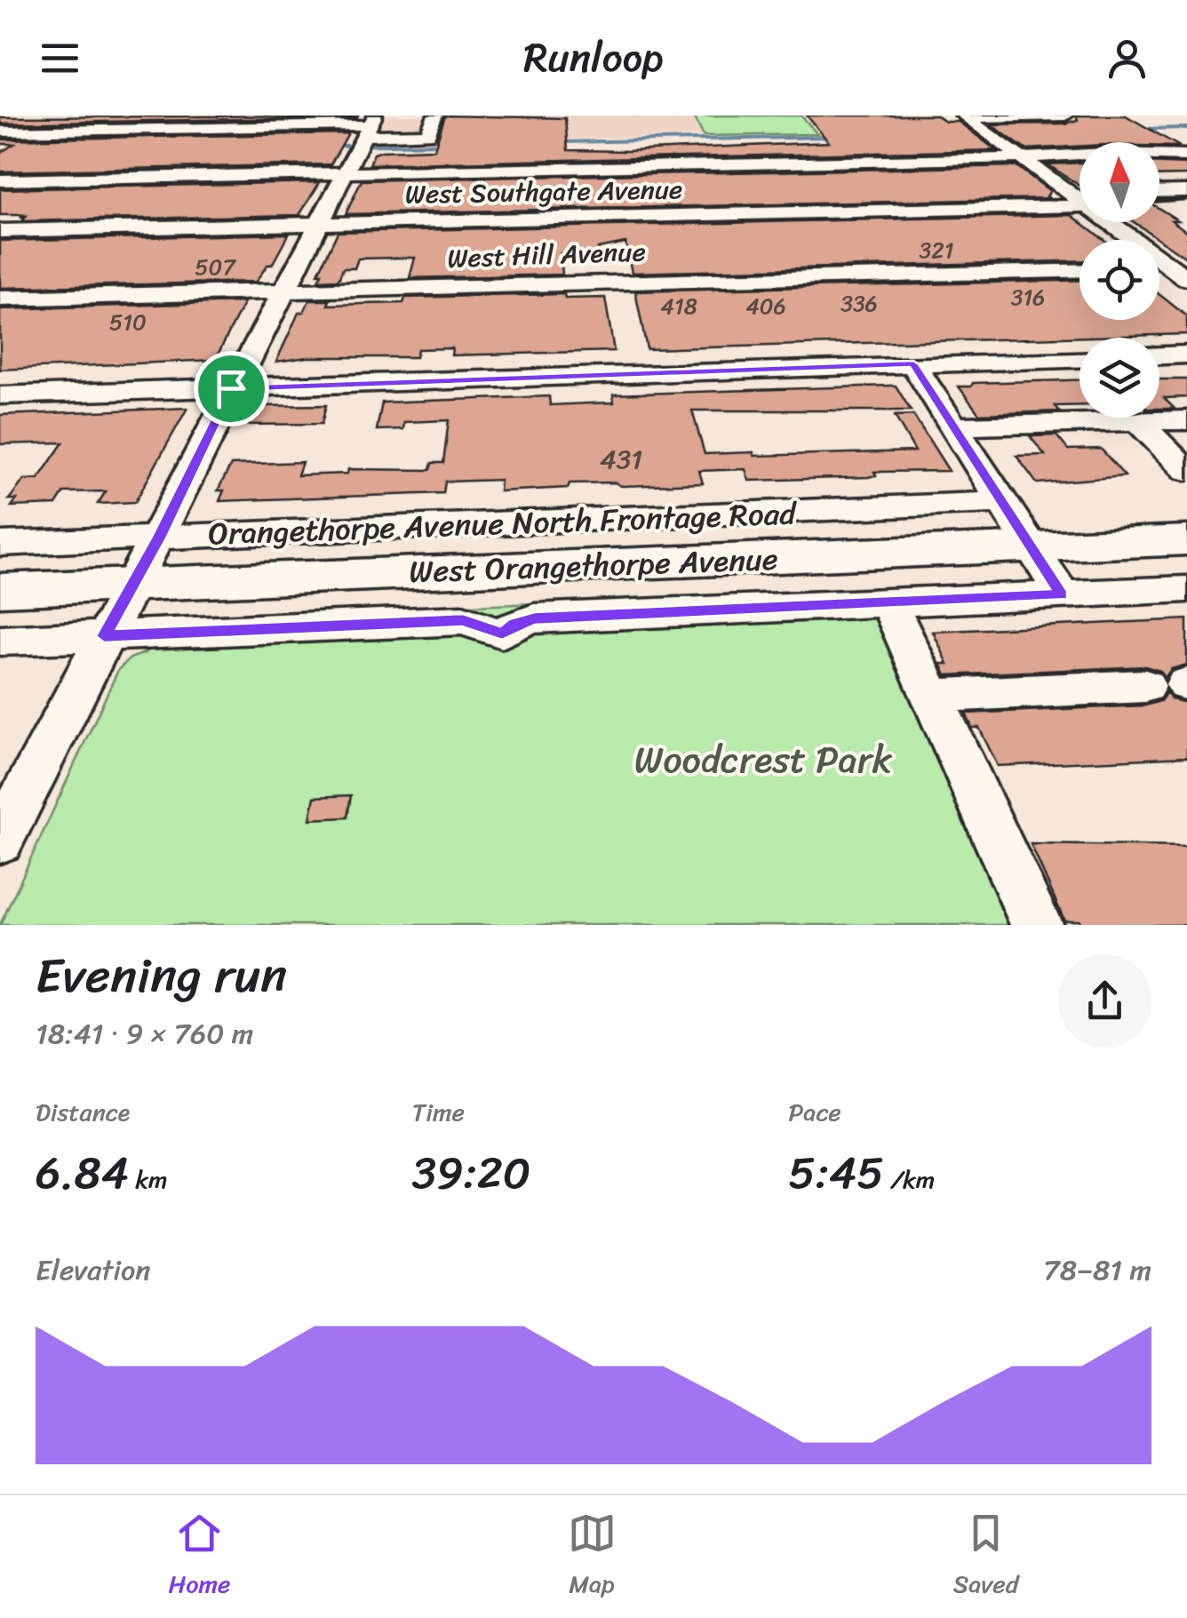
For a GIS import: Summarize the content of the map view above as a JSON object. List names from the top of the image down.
{
  "streets": {
    "main road": ["West Orangethorpe Avenue"],
    "street": ["West Southgate Avenue", "West Hill Avenue", "Orangethorpe Avenue North Frontage Road"]
  },
  "parks": ["Woodcrest Park"],
  "house_numbers": [
    "321",
    "507",
    "316",
    "336",
    "418",
    "406",
    "510",
    "431"
  ],
  "north": "top",
  "page": {
    "header": "Runloop",
    "heading": ["Evening run", "18:41 · 9 × 760 m"],
    "stats": [
      ["Distance", "6.84 km"],
      ["Time", "39:20"],
      ["Pace", "5:45 /km"]
    ],
    "chart": ["Elevation", "78–81 m"],
    "tabs": ["Home", "Map", "Saved"]
  }
}
